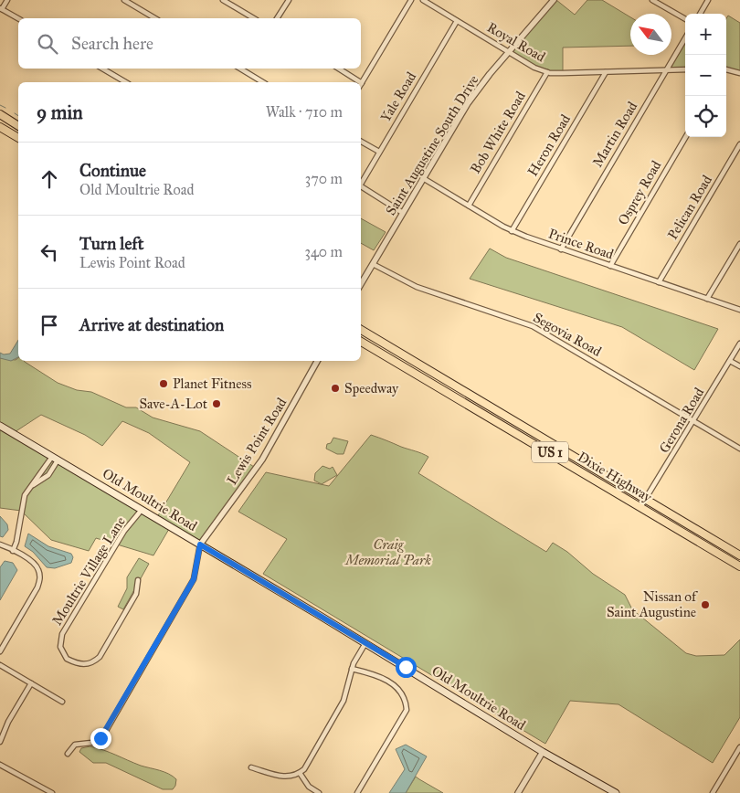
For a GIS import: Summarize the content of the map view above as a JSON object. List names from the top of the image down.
{
  "streets": {
    "main road": ["US 1", "Dixie Highway", "Old Moultrie Road"],
    "street": [
      "Royal Road",
      "Yale Road",
      "Bob White Road",
      "Martin Road",
      "Saint Augustine South Drive",
      "Heron Road",
      "Osprey Road",
      "Pelican Road",
      "Prince Road",
      "Segovia Road",
      "Gerona Road",
      "Lewis Point Road",
      "Moultrie Village Lane"
    ]
  },
  "crossings": [
    ["Royal Road", "Yale Road"],
    ["Royal Road", "Bob White Road"],
    ["Royal Road", "Martin Road"],
    ["Royal Road", "Saint Augustine South Drive"],
    ["Royal Road", "Heron Road"],
    ["Bob White Road", "Prince Road"],
    ["Martin Road", "Prince Road"],
    ["Saint Augustine South Drive", "Prince Road"],
    ["Saint Augustine South Drive", "Segovia Road"],
    ["Heron Road", "Prince Road"],
    ["Osprey Road", "Prince Road"],
    ["Pelican Road", "Prince Road"],
    ["Segovia Road", "Gerona Road"],
    ["Gerona Road", "US 1"],
    ["Gerona Road", "Dixie Highway"],
    ["Lewis Point Road", "Old Moultrie Road"],
    ["Old Moultrie Road", "Moultrie Village Lane"]
  ],
  "parks": ["Craig Memorial Park"],
  "places": [
    "Planet Fitness",
    "Speedway",
    "Save-A-Lot",
    "Nissan of Saint Augustine"
  ],
  "north": "top left",
  "page": {
    "map_buttons": ["+", "−"],
    "search": "Search here",
    "heading": ["9 min", "Walk · 710 m"],
    "list": [
      ["Continue", "Old Moultrie Road", "370 m"],
      ["Turn left", "Lewis Point Road", "340 m"],
      "Arrive at destination"
    ]
  }
}
